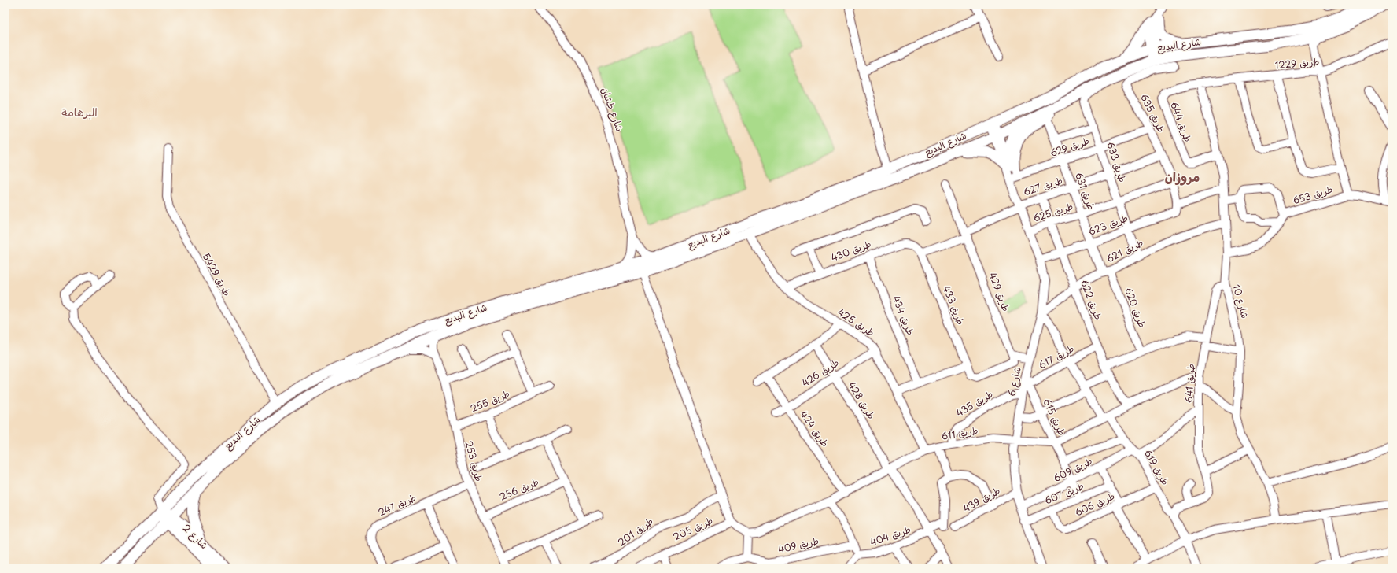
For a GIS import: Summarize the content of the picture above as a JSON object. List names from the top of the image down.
{
  "streets": {
    "main road": ["شارع البديع", "شارع 2"],
    "street": [
      "طريق 1229",
      "شارع طشان",
      "طريق 635",
      "طريق 644",
      "طريق 629",
      "طريق 633",
      "طريق 627",
      "طريق 631",
      "طريق 653",
      "طريق 625",
      "طريق 623",
      "طريق 430",
      "طريق 621",
      "طريق 5429",
      "طريق 429",
      "طريق 622",
      "شارع 10",
      "طريق 433",
      "طريق 620",
      "طريق 434",
      "طريق 425",
      "طريق 617",
      "طريق 426",
      "شارع 6",
      "طريق 641",
      "طريق 428",
      "طريق 255",
      "طريق 435",
      "طريق 615",
      "طريق 424",
      "طريق 611",
      "طريق 253",
      "طريق 619",
      "طريق 609",
      "طريق 256",
      "طريق 607",
      "طريق 439",
      "طريق 606",
      "طريق 247",
      "طريق 205",
      "طريق 201",
      "طريق 404",
      "طريق 409"
    ]
  },
  "crossings": [
    ["شارع البديع", "طريق 633"],
    ["شارع البديع", "طريق 5429"],
    ["شارع البديع", "طريق 425"],
    ["شارع البديع", "شارع 6"],
    ["شارع البديع", "طريق 253"],
    ["شارع البديع", "شارع 2"],
    ["طريق 1229", "طريق 644"],
    ["طريق 1229", "شارع 10"],
    ["طريق 635", "طريق 629"],
    ["طريق 635", "طريق 627"],
    ["طريق 635", "طريق 625"],
    ["طريق 635", "طريق 623"],
    ["طريق 644", "شارع 10"],
    ["طريق 629", "طريق 633"],
    ["طريق 629", "طريق 631"],
    ["طريق 629", "شارع 6"],
    ["طريق 633", "طريق 627"],
    ["طريق 633", "طريق 625"],
    ["طريق 633", "طريق 623"],
    ["طريق 633", "طريق 621"],
    ["طريق 627", "طريق 631"],
    ["طريق 627", "طريق 429"],
    ["طريق 627", "طريق 622"],
    ["طريق 627", "شارع 6"],
    ["طريق 631", "طريق 625"],
    ["طريق 631", "طريق 623"],
    ["طريق 631", "طريق 621"],
    ["طريق 631", "طريق 620"],
    ["طريق 653", "شارع 10"],
    ["طريق 625", "طريق 622"],
    ["طريق 625", "شارع 6"],
    ["طريق 623", "طريق 622"],
    ["طريق 623", "شارع 6"],
    ["طريق 430", "طريق 433"],
    ["طريق 430", "طريق 434"],
    ["طريق 430", "طريق 425"],
    ["طريق 621", "طريق 622"],
    ["طريق 621", "شارع 10"],
    ["طريق 621", "طريق 620"],
    ["طريق 621", "شارع 6"],
    ["طريق 621", "طريق 619"],
    ["طريق 429", "طريق 433"],
    ["طريق 622", "طريق 617"],
    ["طريق 622", "طريق 611"],
    ["شارع 10", "طريق 641"],
    ["طريق 425", "طريق 426"],
    ["طريق 425", "طريق 611"],
    ["طريق 617", "شارع 6"],
    ["طريق 617", "طريق 435"],
    ["طريق 617", "طريق 615"],
    ["طريق 617", "طريق 619"],
    ["طريق 426", "طريق 428"],
    ["طريق 426", "طريق 424"],
    ["شارع 6", "طريق 435"],
    ["شارع 6", "طريق 615"],
    ["شارع 6", "طريق 611"],
    ["شارع 6", "طريق 619"],
    ["شارع 6", "طريق 609"],
    ["شارع 6", "طريق 607"],
    ["شارع 6", "طريق 439"],
    ["طريق 641", "طريق 611"],
    ["طريق 641", "طريق 609"],
    ["طريق 428", "طريق 611"],
    ["طريق 428", "طريق 404"],
    ["طريق 255", "طريق 253"],
    ["طريق 435", "طريق 615"],
    ["طريق 435", "طريق 611"],
    ["طريق 615", "طريق 611"],
    ["طريق 615", "طريق 609"],
    ["طريق 615", "طريق 607"],
    ["طريق 424", "طريق 611"],
    ["طريق 611", "طريق 619"],
    ["طريق 253", "طريق 256"],
    ["طريق 253", "طريق 247"],
    ["طريق 619", "طريق 609"],
    ["طريق 619", "طريق 606"],
    ["طريق 607", "طريق 606"]
  ],
  "districts": ["البرهامة", "مروزان"]
}
